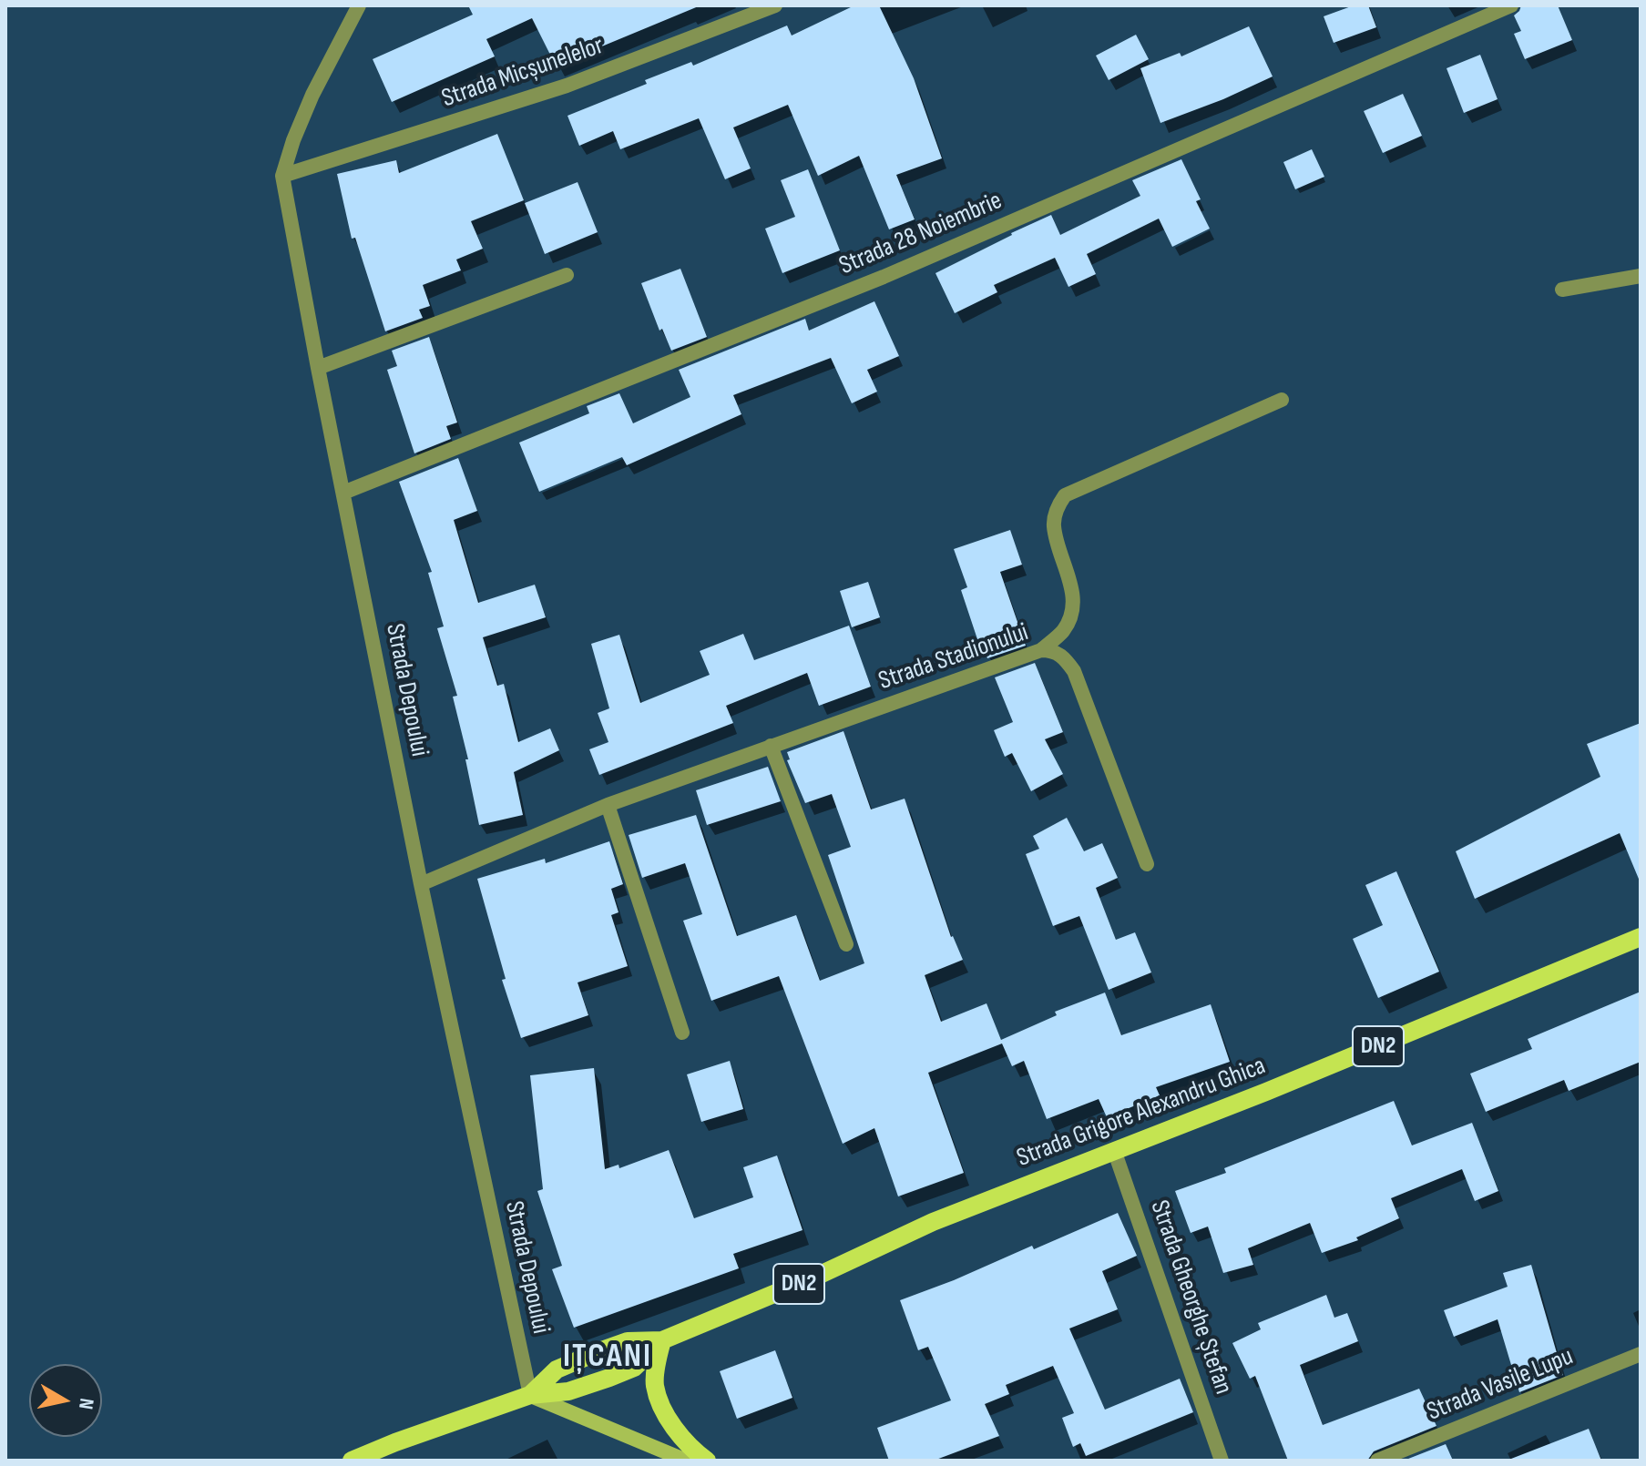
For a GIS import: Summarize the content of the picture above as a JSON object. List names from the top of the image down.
{
  "streets": {
    "main road": ["DN2", "Strada Grigore Alexandru Ghica"],
    "street": [
      "Strada Micșunelelor",
      "Strada 28 Noiembrie",
      "Strada Stadionului",
      "Strada Depoului",
      "Strada Gheorghe Ștefan",
      "Strada Vasile Lupu"
    ]
  },
  "crossings": [
    ["Strada Micșunelelor", "Strada Depoului"],
    ["Strada 28 Noiembrie", "Strada Depoului"],
    ["Strada Stadionului", "Strada Depoului"],
    ["Strada Depoului", "Strada Grigore Alexandru Ghica"],
    ["Strada Grigore Alexandru Ghica", "Strada Gheorghe Ștefan"]
  ],
  "districts": ["IȚCANI"],
  "north": "right"
}
